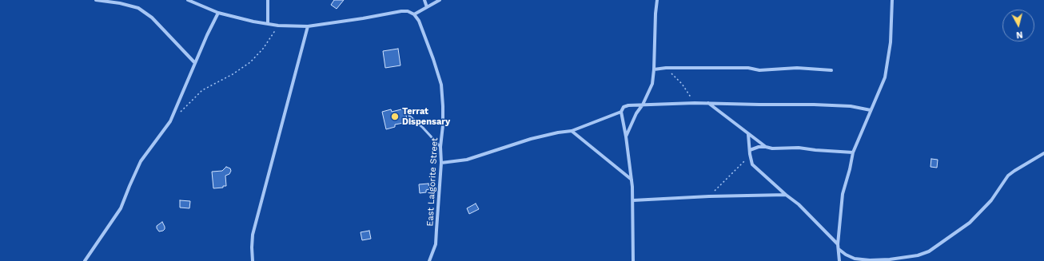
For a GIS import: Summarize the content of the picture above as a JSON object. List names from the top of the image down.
{
  "streets": {
    "street": ["East Lalgorite Street"]
  },
  "places": ["Terrat Dispensary"],
  "north": "bottom"
}
